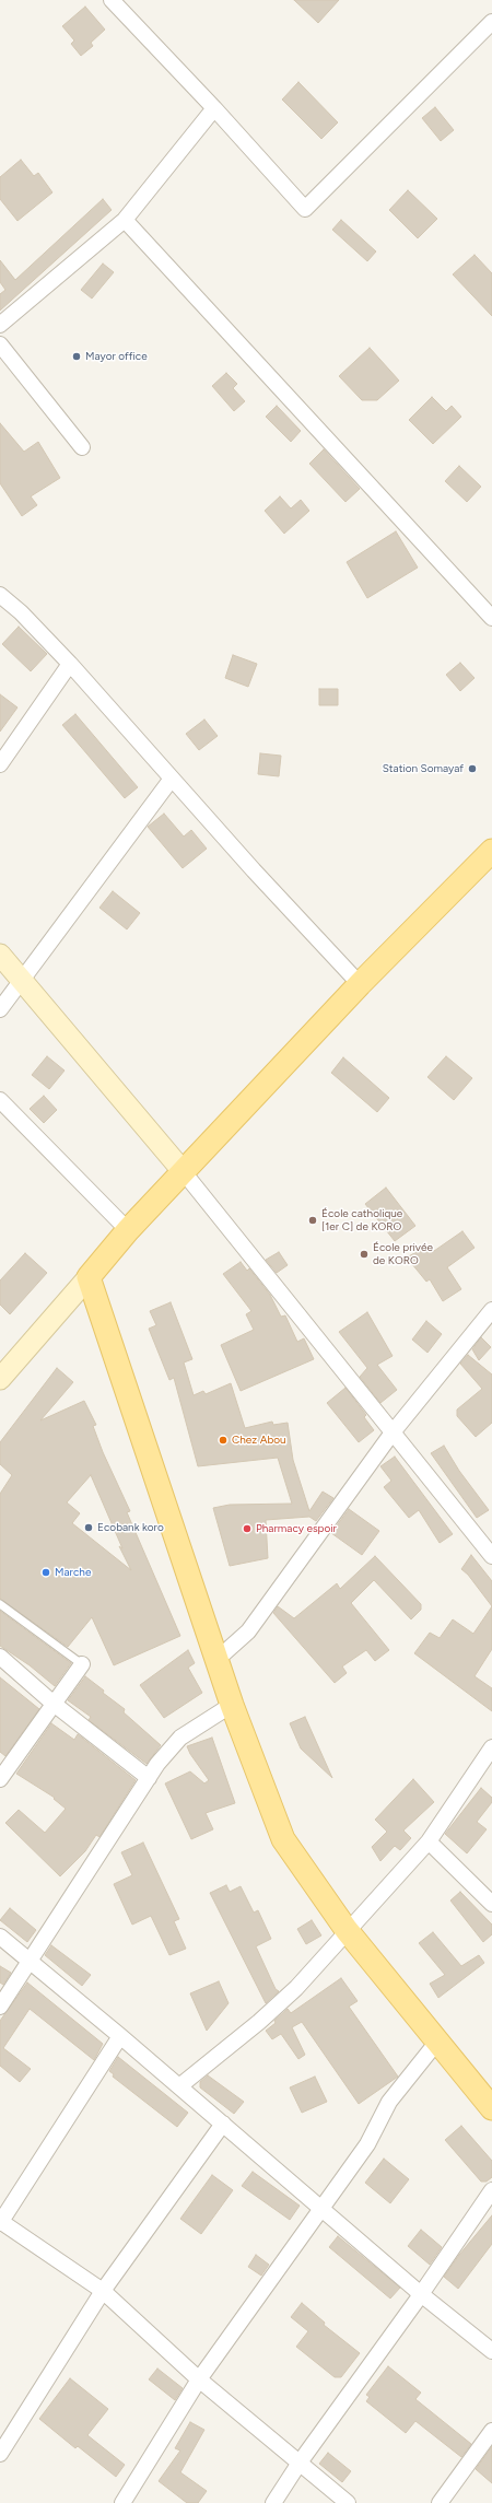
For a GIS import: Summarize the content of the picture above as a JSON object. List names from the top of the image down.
{
  "places": [
    "Mayor office",
    "Station Somayaf",
    "École catholique [1er C] de KORO",
    "École privée de KORO",
    "Chez Abou",
    "Ecobank koro",
    "Pharmacy espoir",
    "Marche"
  ]
}
